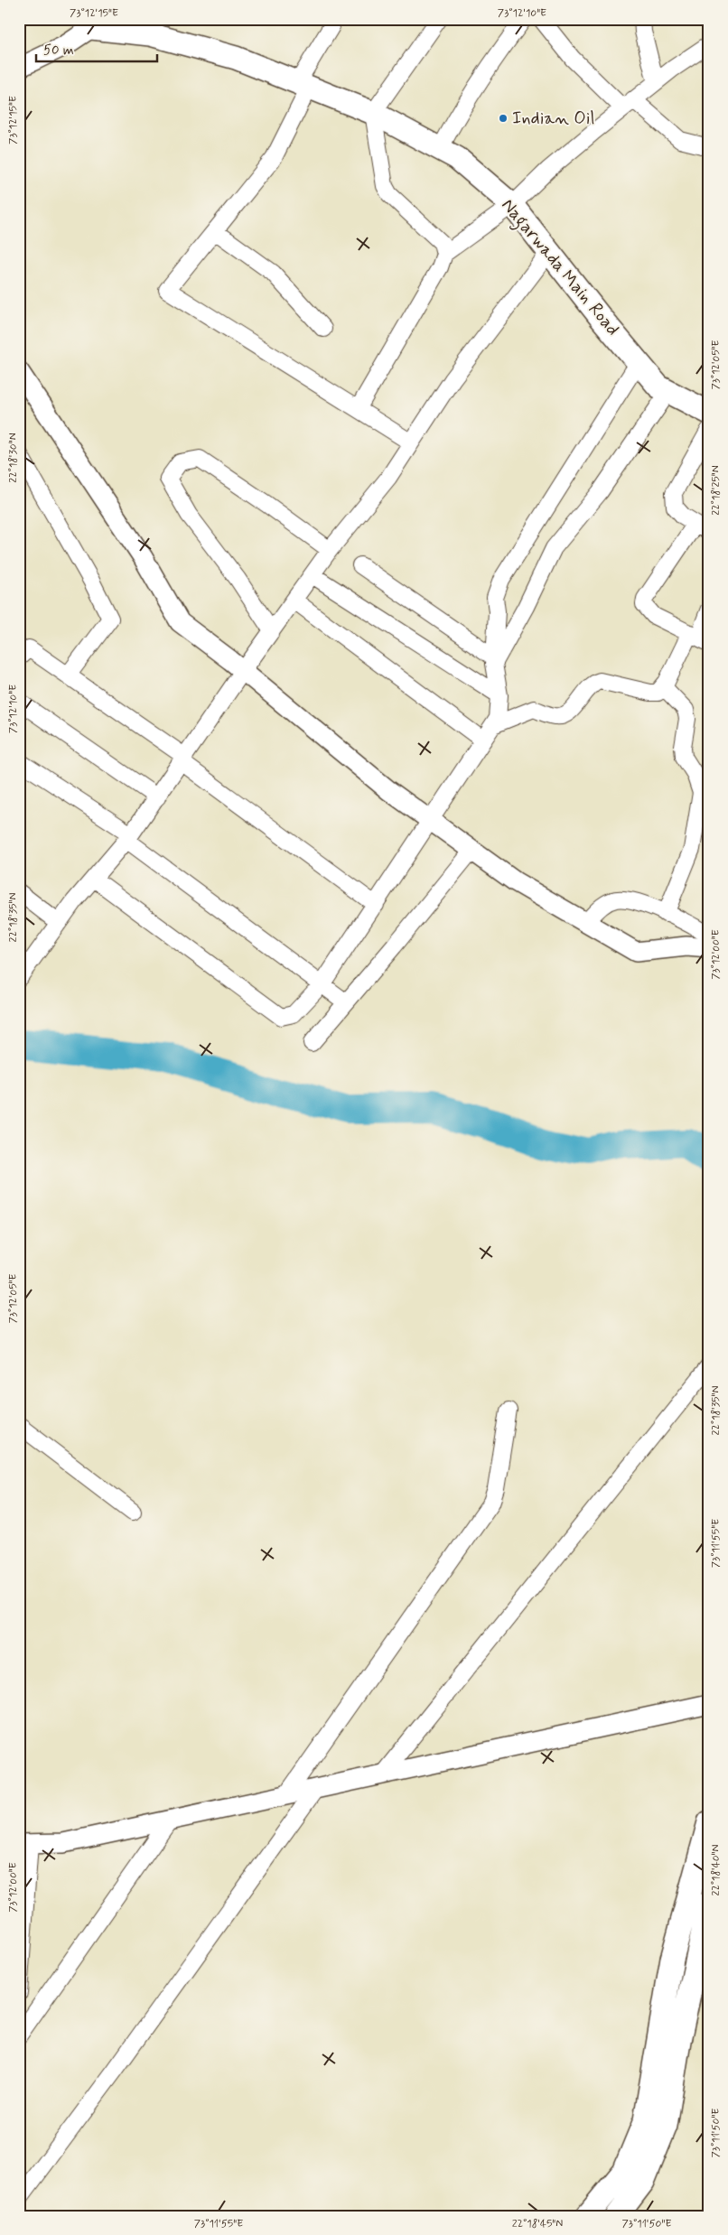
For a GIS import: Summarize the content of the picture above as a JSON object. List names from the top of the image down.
{
  "streets": {
    "main road": ["Nagarwada Main Road"]
  },
  "places": ["Indian Oil"],
  "scale_bar": "50 m",
  "coordinates": [
    "73°12'15\"E",
    "73°12'10\"E",
    "73°12'05\"E",
    "22°18'30\"N",
    "22°18'25\"N",
    "22°18'35\"N",
    "73°12'00\"E",
    "73°11'55\"E",
    "22°18'40\"N",
    "73°11'50\"E",
    "22°18'45\"N"
  ]
}
